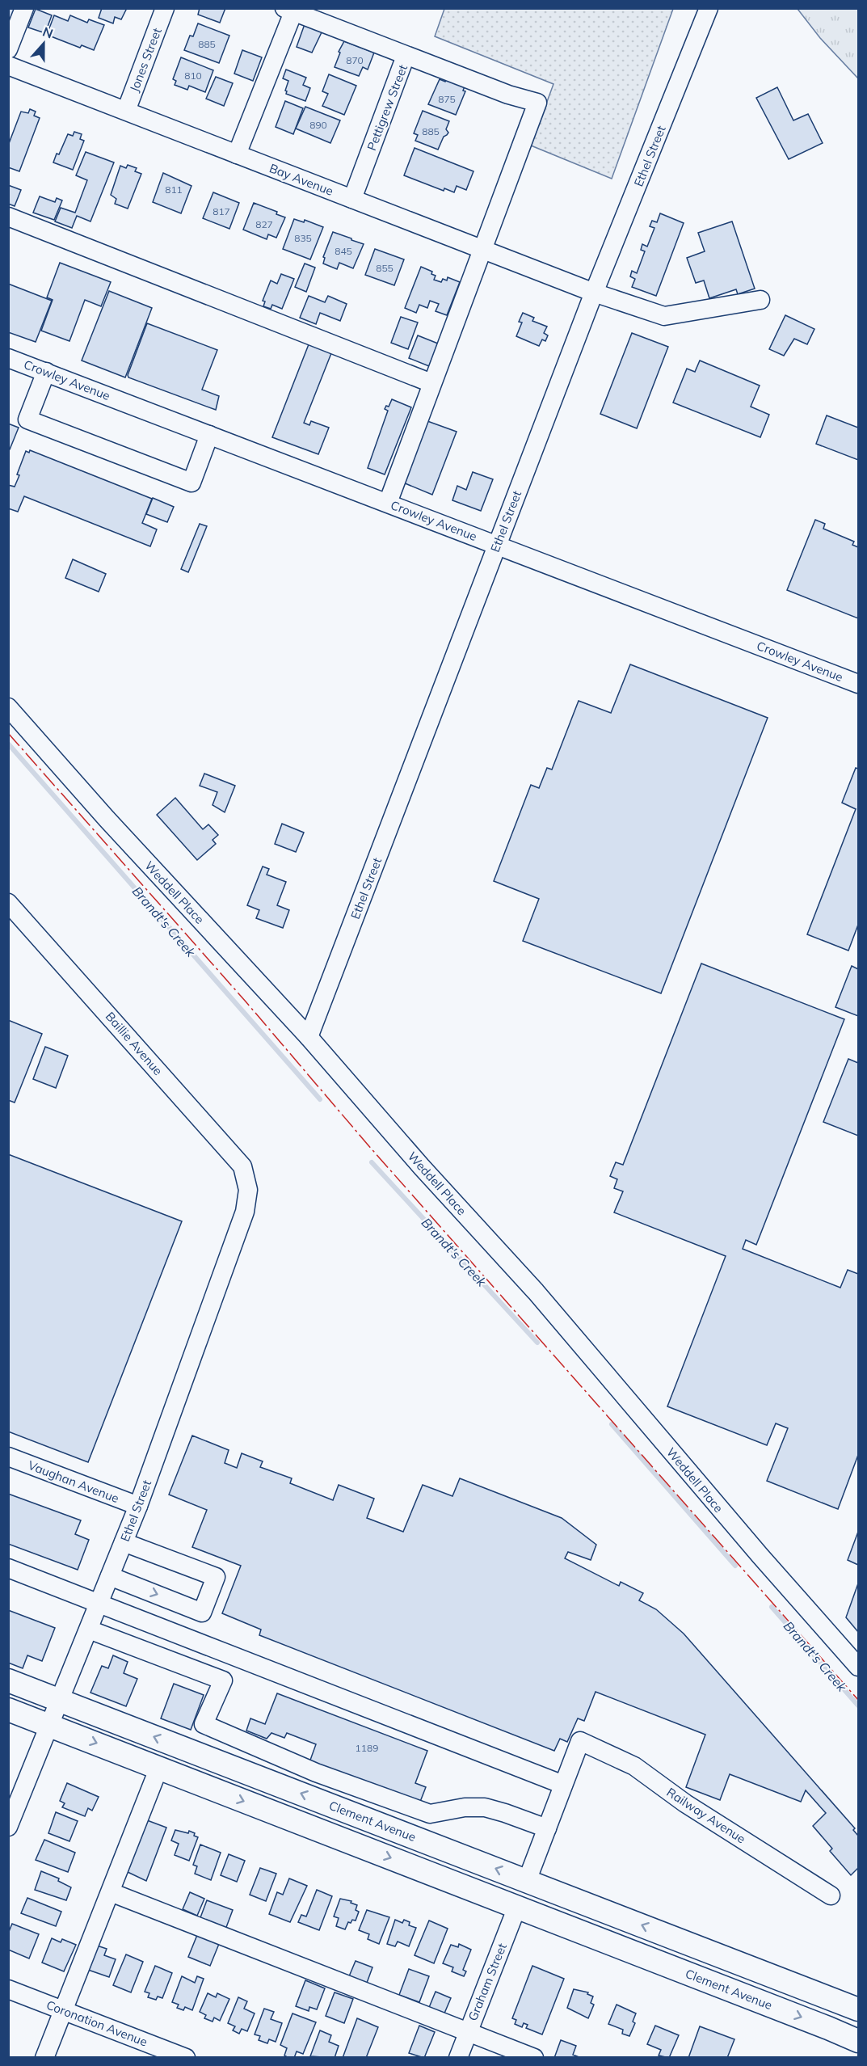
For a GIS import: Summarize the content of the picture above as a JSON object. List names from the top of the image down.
{
  "streets": {
    "main road": ["Clement Avenue"],
    "street": [
      "Jones Street",
      "Pettigrew Street",
      "Ethel Street",
      "Bay Avenue",
      "Crowley Avenue",
      "Weddell Place",
      "Baillie Avenue",
      "Vaughan Avenue",
      "Railway Avenue",
      "Graham Street",
      "Coronation Avenue"
    ]
  },
  "crossings": [
    ["Jones Street", "Bay Avenue"],
    ["Pettigrew Street", "Bay Avenue"],
    ["Ethel Street", "Bay Avenue"],
    ["Ethel Street", "Crowley Avenue"],
    ["Ethel Street", "Weddell Place"],
    ["Ethel Street", "Baillie Avenue"],
    ["Ethel Street", "Vaughan Avenue"],
    ["Ethel Street", "Clement Avenue"],
    ["Clement Avenue", "Graham Street"]
  ],
  "water": ["Brandt's Creek"],
  "house_numbers": [
    "885",
    "870",
    "810",
    "875",
    "890",
    "885",
    "811",
    "817",
    "827",
    "835",
    "845",
    "855",
    "1189"
  ],
  "north": "top"
}
